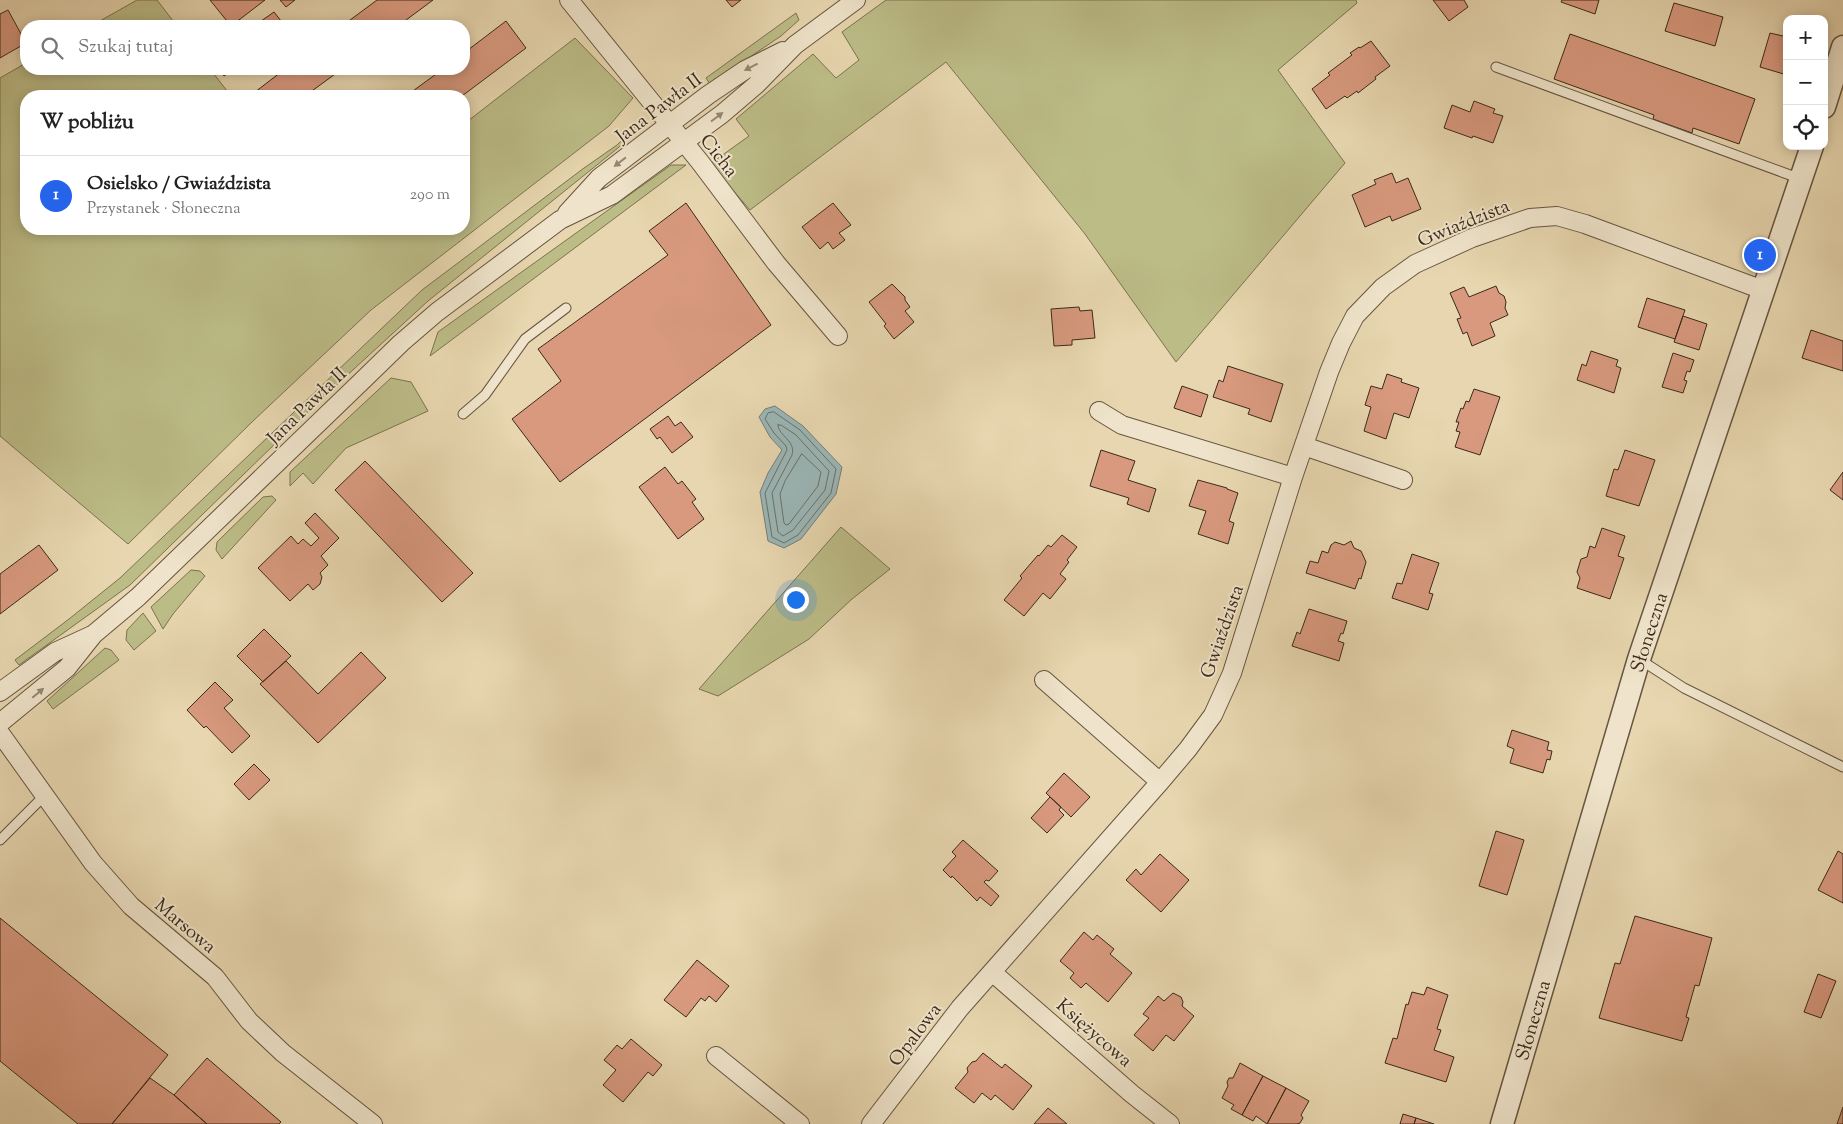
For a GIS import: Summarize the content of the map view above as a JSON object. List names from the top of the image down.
{
  "streets": {
    "street": [
      "Jana Pawła II",
      "Cicha",
      "Gwiaździsta",
      "Słoneczna",
      "Marsowa",
      "Księżycowa",
      "Opalowa"
    ]
  },
  "crossings": [
    ["Jana Pawła II", "Cicha"],
    ["Gwiaździsta", "Słoneczna"],
    ["Gwiaździsta", "Księżycowa"],
    ["Gwiaździsta", "Opalowa"],
    ["Księżycowa", "Opalowa"]
  ],
  "page": {
    "map_buttons": ["+", "−"],
    "search": "Szukaj tutaj",
    "heading": "W pobliżu",
    "list": [
      {
        "mark": "1",
        "name": "Osielsko / Gwiaździsta",
        "note": "Przystanek · Słoneczna",
        "value": "290 m"
      }
    ],
    "pins": "1"
  }
}
